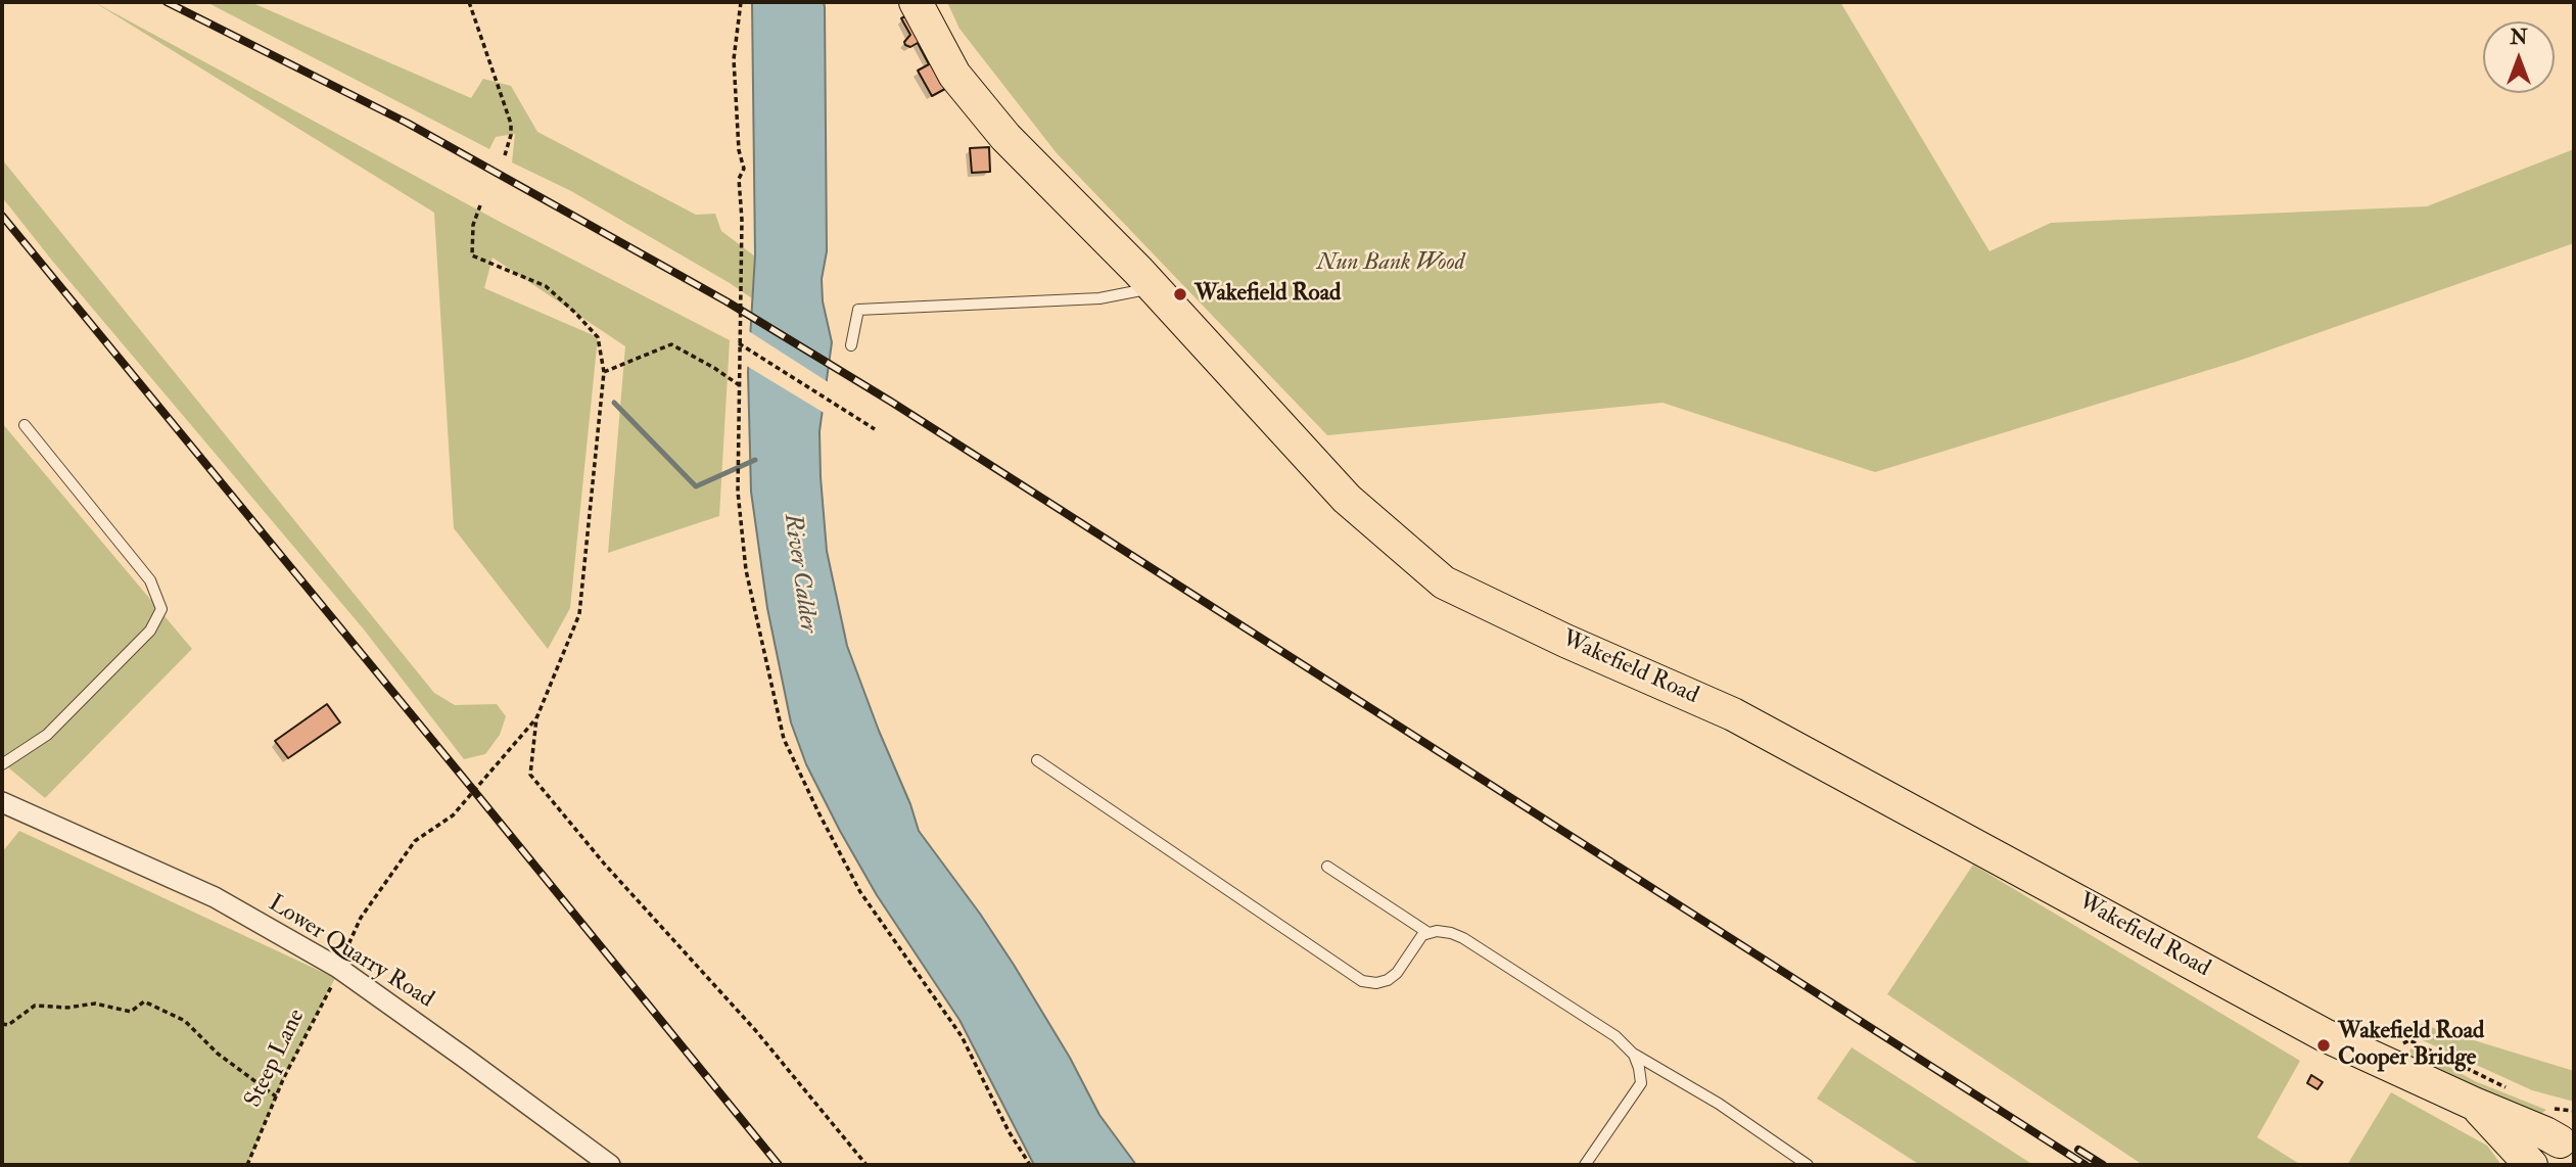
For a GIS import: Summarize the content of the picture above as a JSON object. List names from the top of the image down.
{
  "streets": {
    "highway": ["Wakefield Road"],
    "street": ["Lower Quarry Road"],
    "path": ["Steep Lane"]
  },
  "crossings": [
    ["Lower Quarry Road", "Steep Lane"]
  ],
  "water": ["River Calder"],
  "parks": ["Nun Bank Wood"],
  "places": ["Wakefield Road", "Wakefield Road Cooper Bridge"],
  "north": "top"
}
